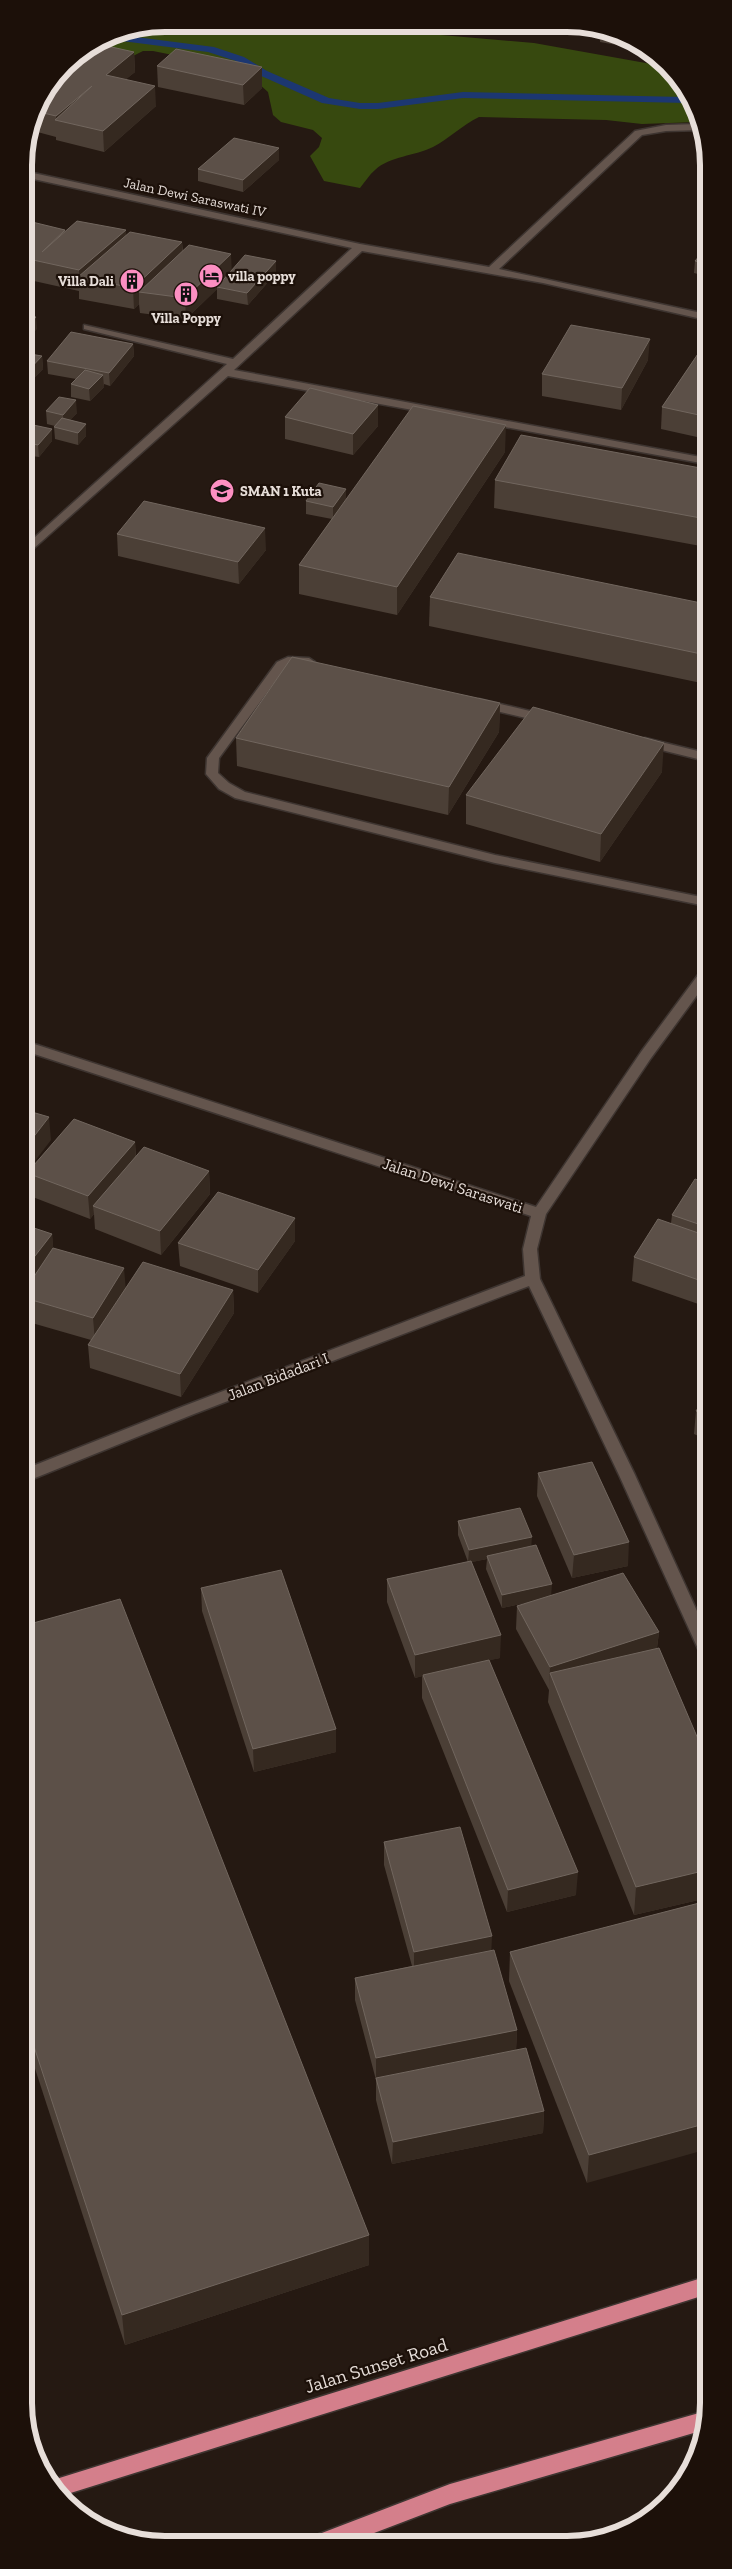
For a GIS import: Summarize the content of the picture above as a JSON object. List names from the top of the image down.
{
  "streets": {
    "highway": ["Jalan Sunset Road"],
    "street": ["Jalan Dewi Saraswati IV", "Jalan Dewi Saraswati", "Jalan Bidadari I"]
  },
  "crossings": [
    ["Jalan Dewi Saraswati", "Jalan Bidadari I"]
  ],
  "places": {
    "hotel": ["villa poppy"],
    "building": ["Villa Dali", "Villa Poppy"],
    "school or university": ["SMAN 1 Kuta"]
  }
}
